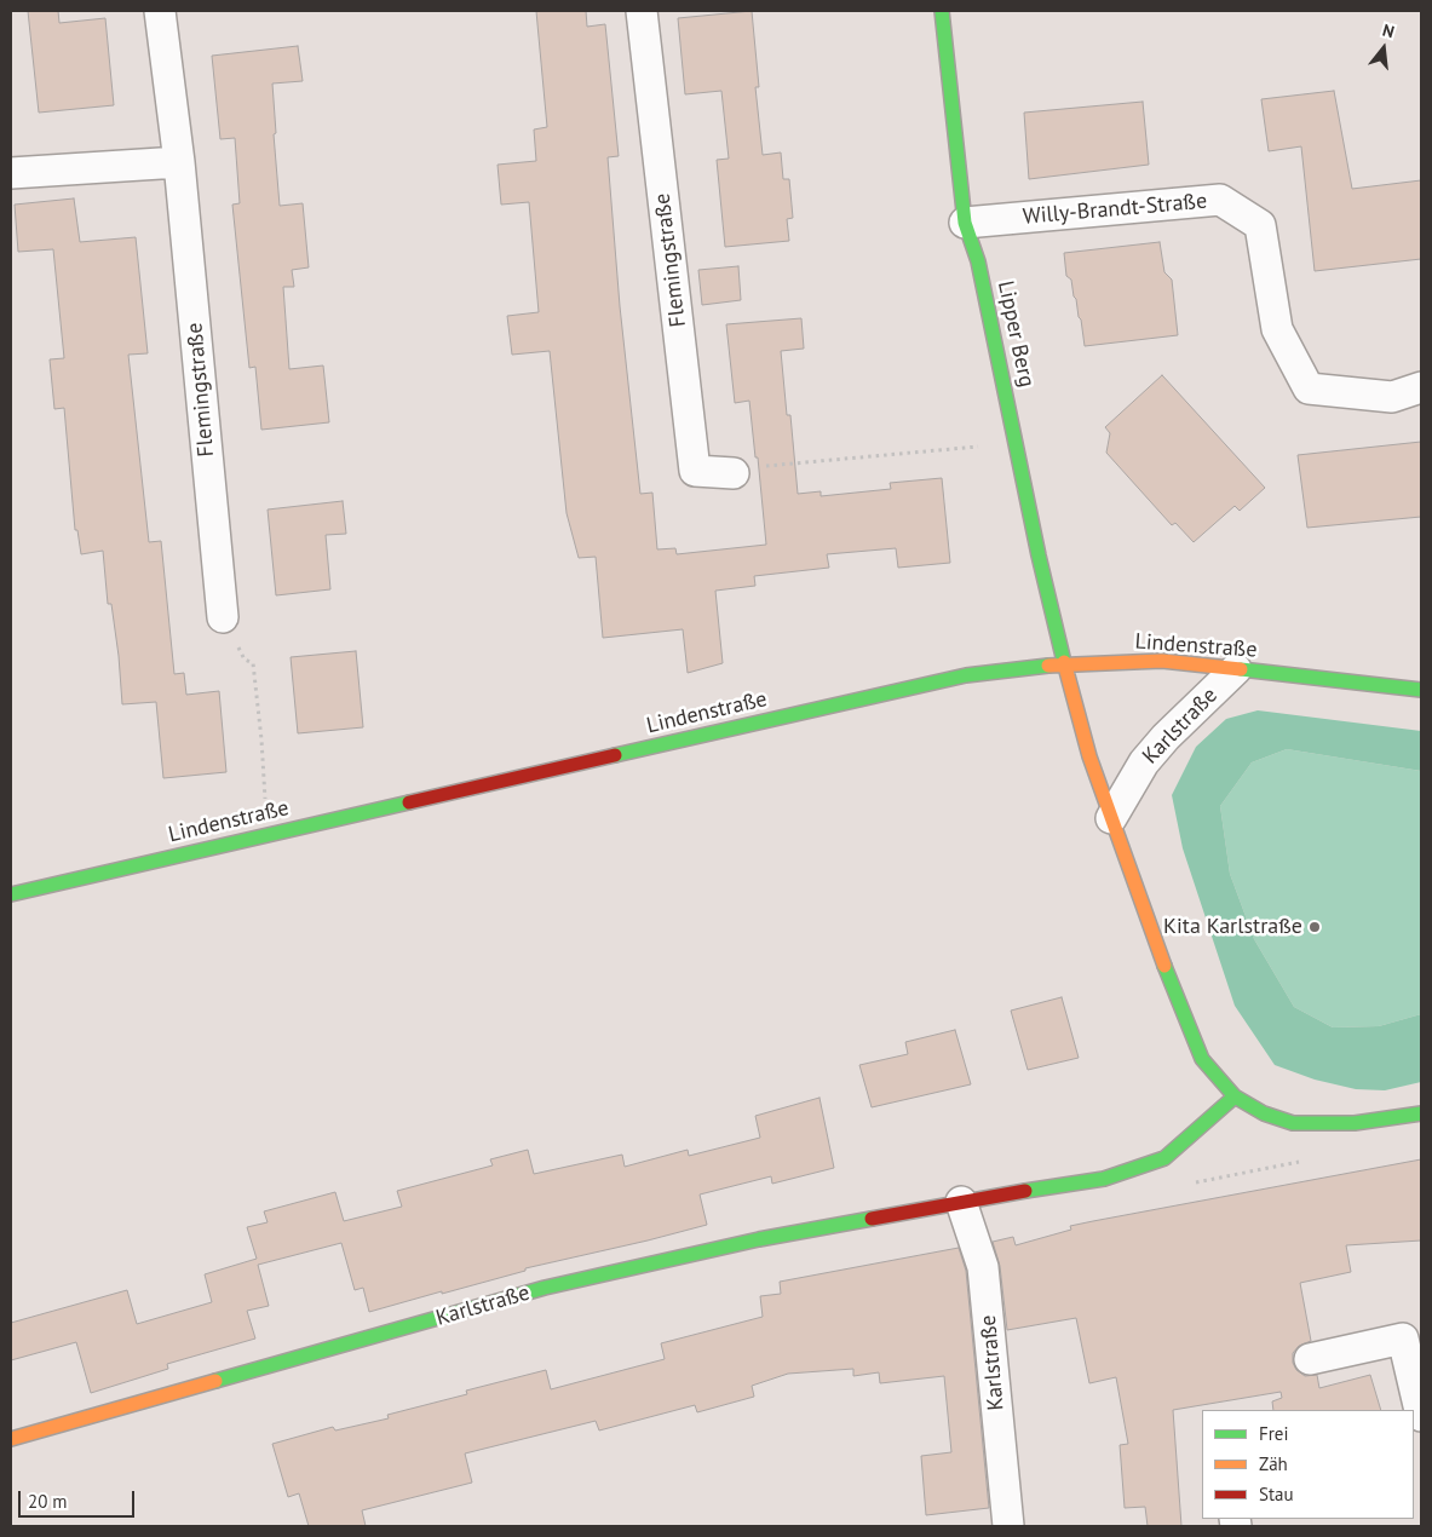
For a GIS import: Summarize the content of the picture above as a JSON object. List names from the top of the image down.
{
  "streets": {
    "street": [
      "Willy-Brandt-Straße",
      "Flemingstraße",
      "Lipper Berg",
      "Lindenstraße",
      "Karlstraße"
    ]
  },
  "crossings": [
    ["Willy-Brandt-Straße", "Lipper Berg"],
    ["Lipper Berg", "Lindenstraße"],
    ["Lindenstraße", "Karlstraße"]
  ],
  "places": ["Kita Karlstraße"],
  "legend": ["Frei", "Zäh", "Stau"],
  "scale_bar": "20 m",
  "north": "top"
}
